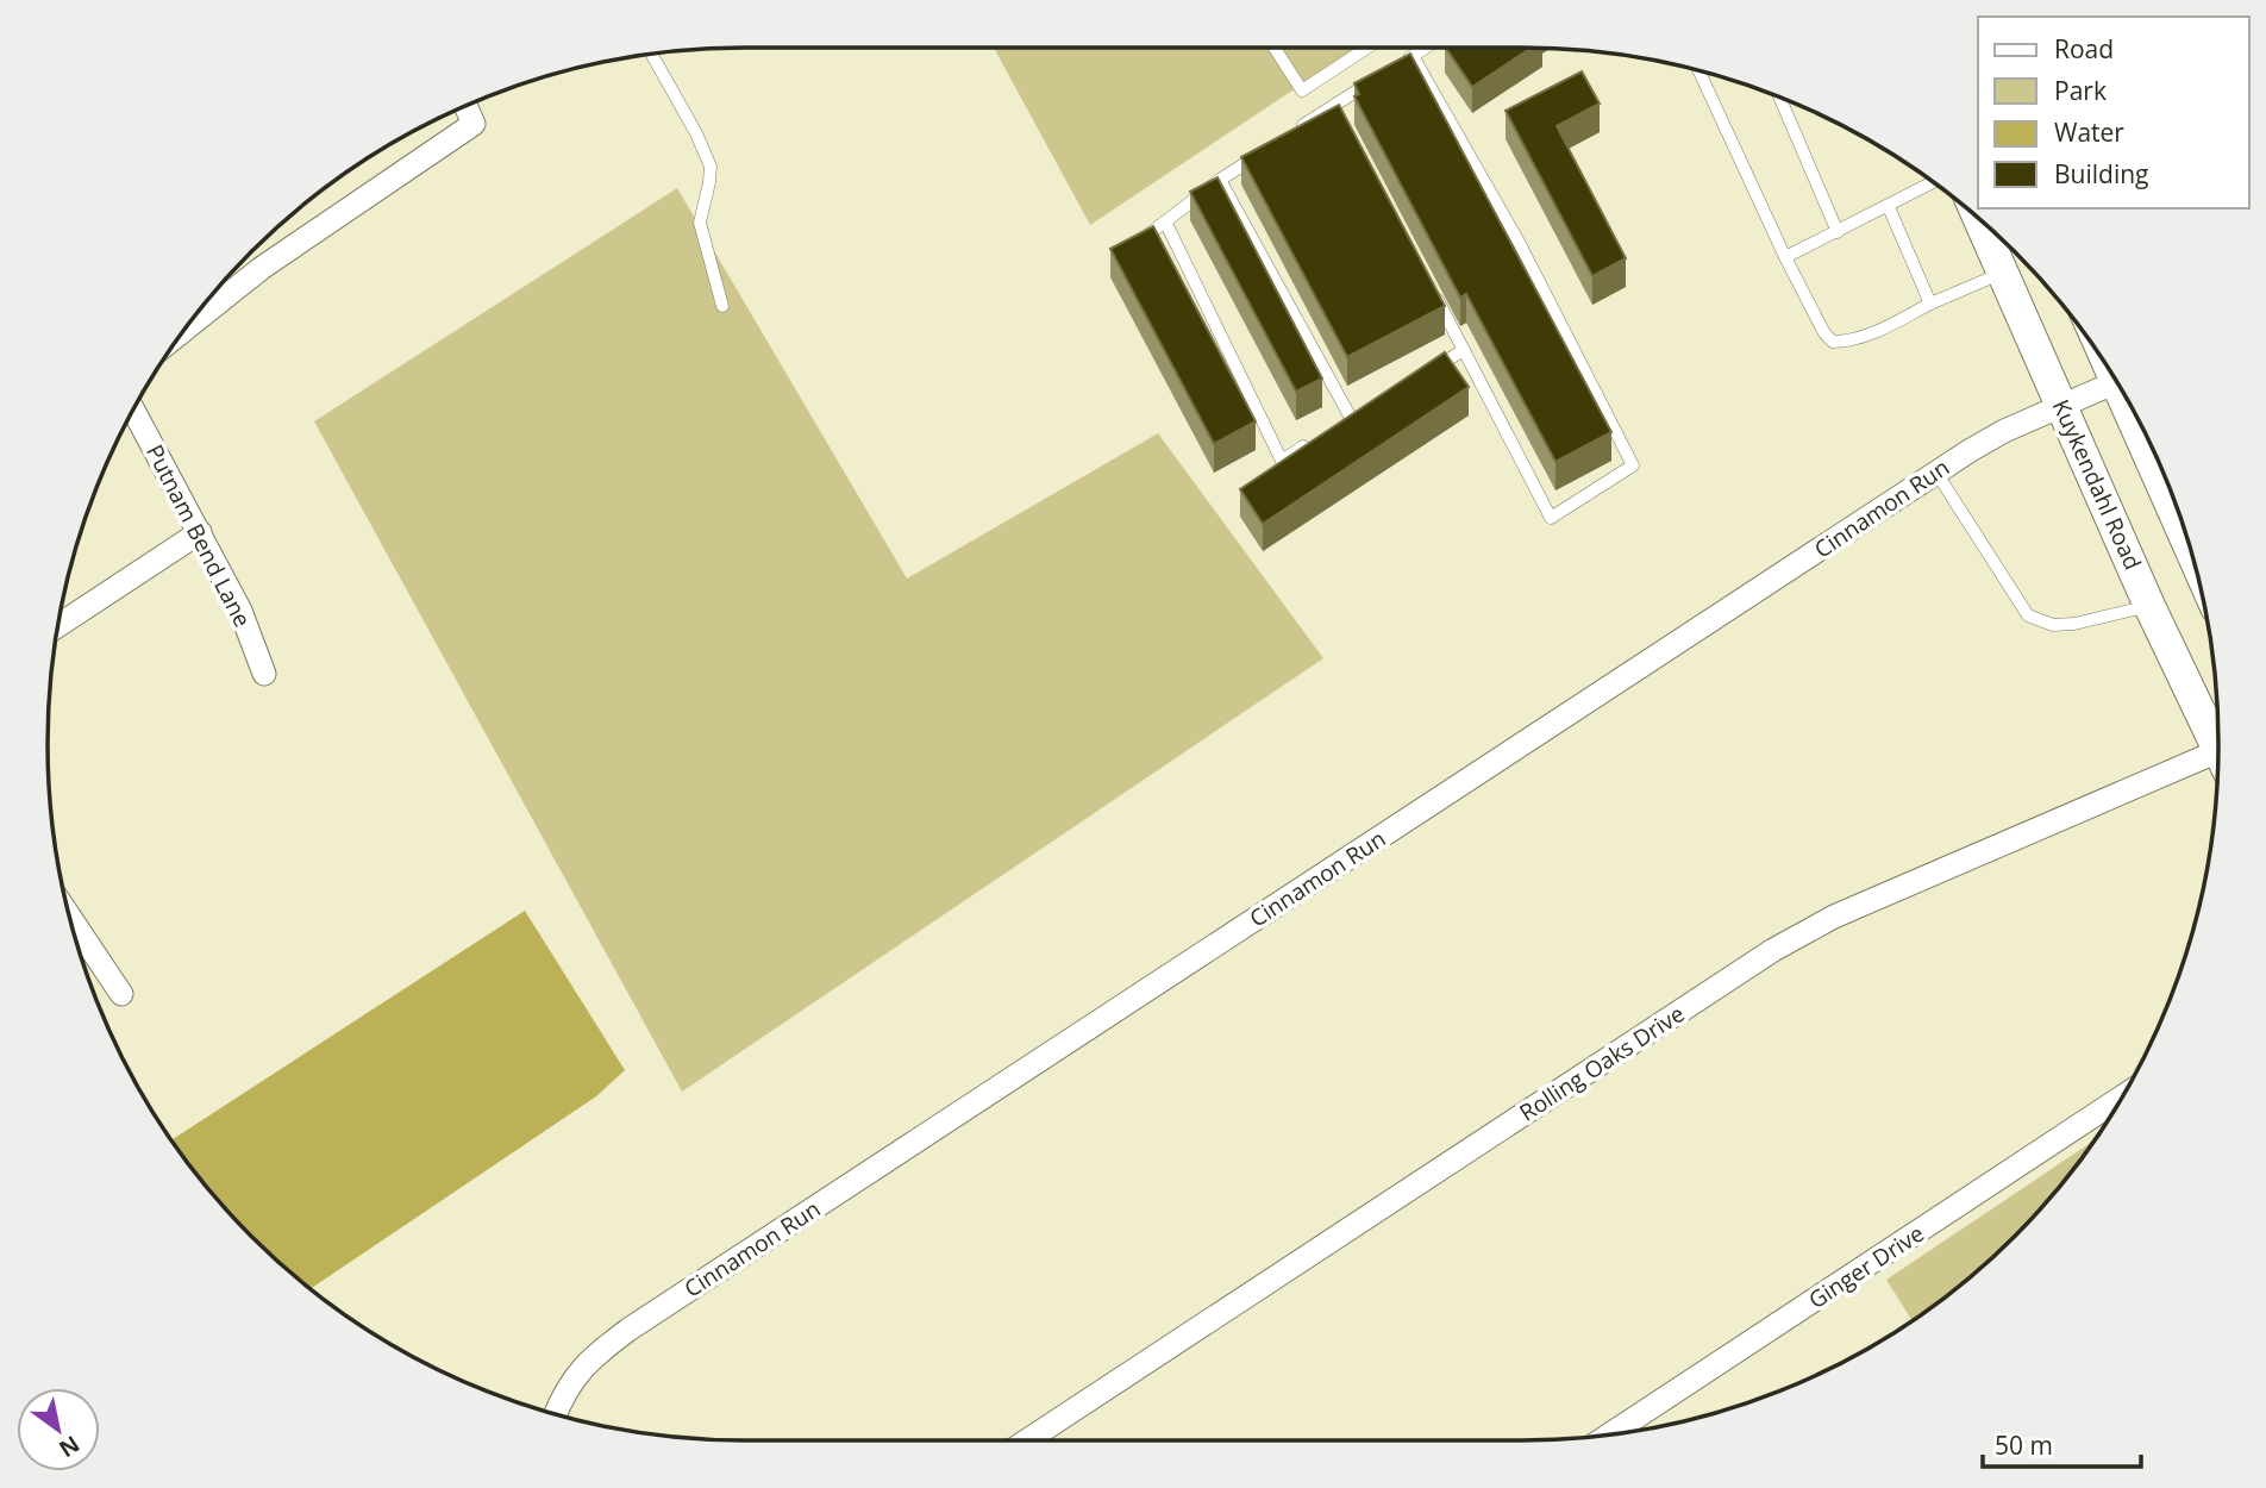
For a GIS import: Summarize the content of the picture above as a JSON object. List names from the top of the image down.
{
  "streets": {
    "main road": ["Kuykendahl Road"],
    "street": [
      "Cinnamon Run",
      "Putnam Bend Lane",
      "Rolling Oaks Drive",
      "Ginger Drive"
    ]
  },
  "crossings": [
    ["Kuykendahl Road", "Cinnamon Run"]
  ],
  "legend": [
    "Road",
    "Park",
    "Water",
    "Building"
  ],
  "scale_bar": "50 m",
  "north": "bottom right"
}
